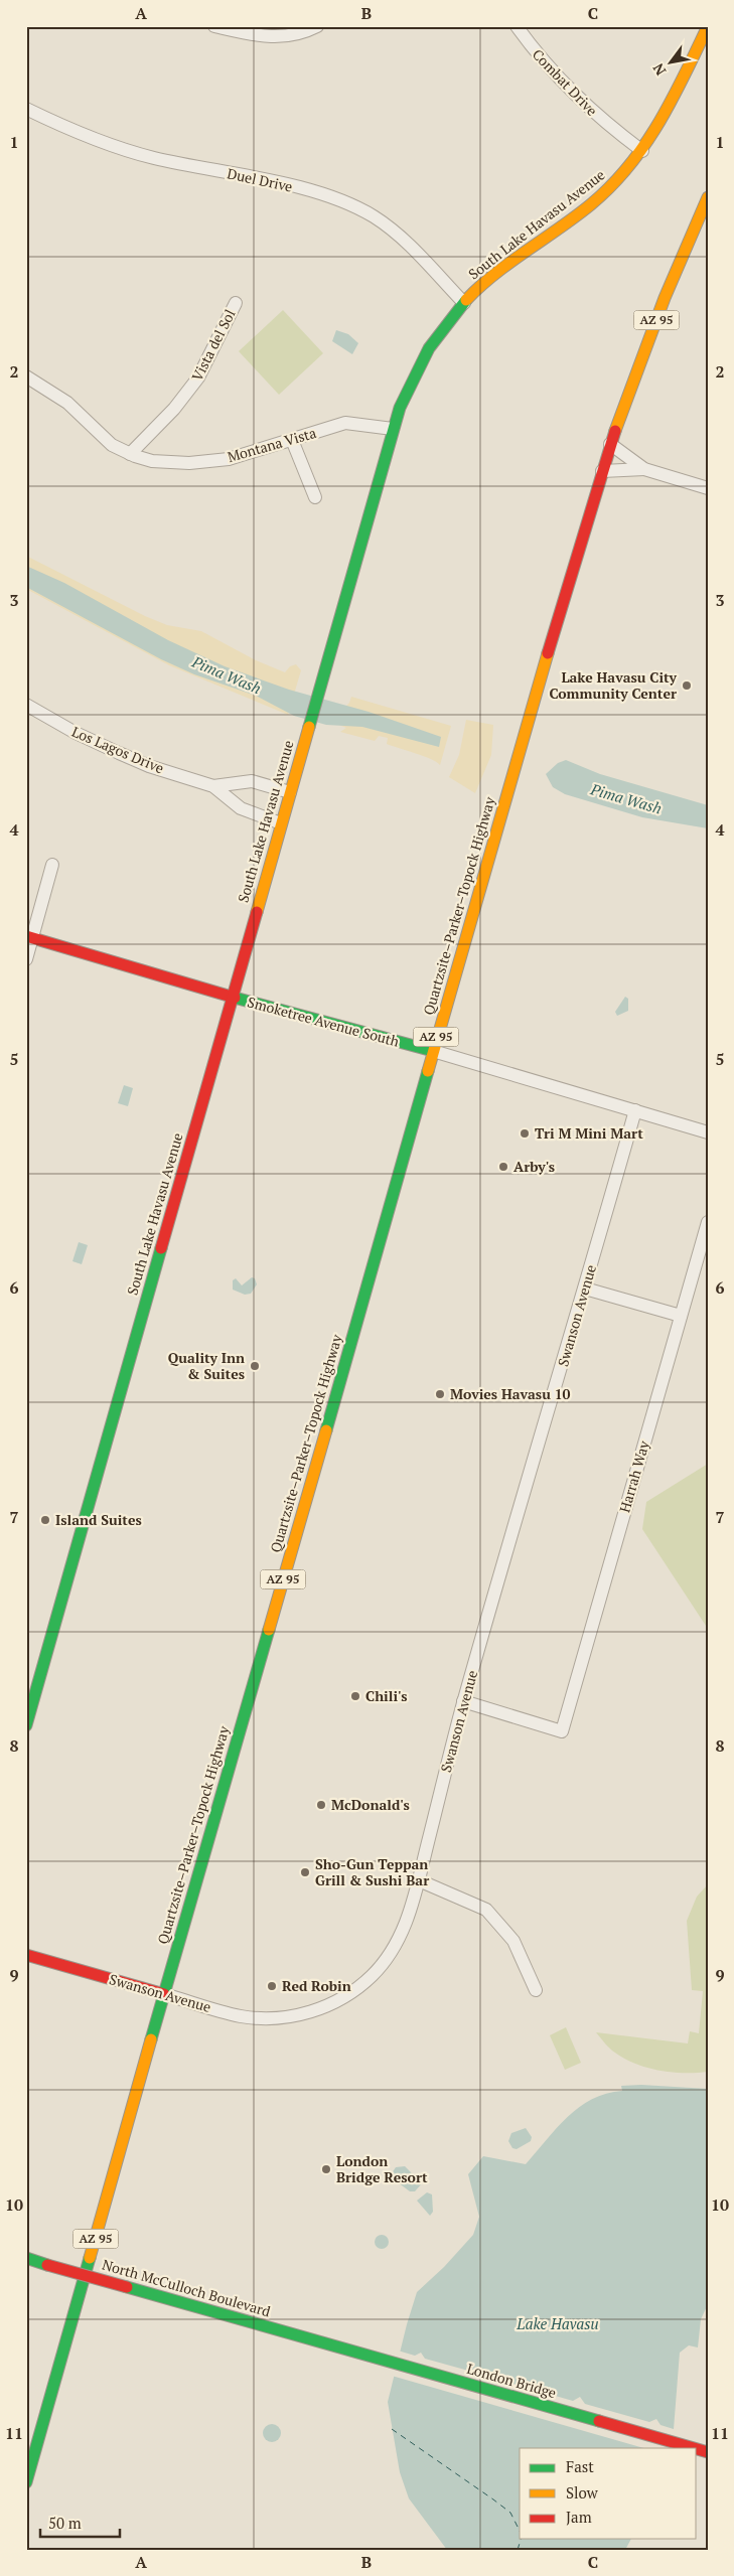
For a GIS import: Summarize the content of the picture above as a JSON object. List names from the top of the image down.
{
  "streets": {
    "main road": [
      "South Lake Havasu Avenue",
      "AZ 95",
      "Quartzsite–Parker–Topock Highway",
      "Smoketree Avenue South",
      "Swanson Avenue",
      "North McCulloch Boulevard",
      "London Bridge"
    ],
    "street": [
      "Combat Drive",
      "Duel Drive",
      "Vista del Sol",
      "Montana Vista",
      "Los Lagos Drive",
      "Harrah Way"
    ]
  },
  "crossings": [
    ["Combat Drive", "South Lake Havasu Avenue"],
    ["Duel Drive", "South Lake Havasu Avenue"],
    ["South Lake Havasu Avenue", "Montana Vista"],
    ["South Lake Havasu Avenue", "Los Lagos Drive"],
    ["South Lake Havasu Avenue", "Smoketree Avenue South"],
    ["AZ 95", "Quartzsite–Parker–Topock Highway"],
    ["Vista del Sol", "Montana Vista"],
    ["Quartzsite–Parker–Topock Highway", "Smoketree Avenue South"],
    ["Quartzsite–Parker–Topock Highway", "Swanson Avenue"],
    ["Smoketree Avenue South", "Swanson Avenue"],
    ["Swanson Avenue", "Harrah Way"],
    ["North McCulloch Boulevard", "London Bridge"]
  ],
  "water": ["Pima Wash", "Lake Havasu"],
  "places": [
    "Lake Havasu City Community Center",
    "Tri M Mini Mart",
    "Arby's",
    "Quality Inn & Suites",
    "Movies Havasu 10",
    "Island Suites",
    "Chili's",
    "McDonald's",
    "Sho-Gun Teppan Grill & Sushi Bar",
    "Red Robin",
    "London Bridge Resort"
  ],
  "legend": ["Fast", "Slow", "Jam"],
  "scale_bar": "50 m",
  "north": "bottom left",
  "grid": {
    "columns": ["A", "B", "C"],
    "rows": [
      "1",
      "2",
      "3",
      "4",
      "5",
      "6",
      "7",
      "8",
      "9",
      "10",
      "11"
    ]
  }
}
